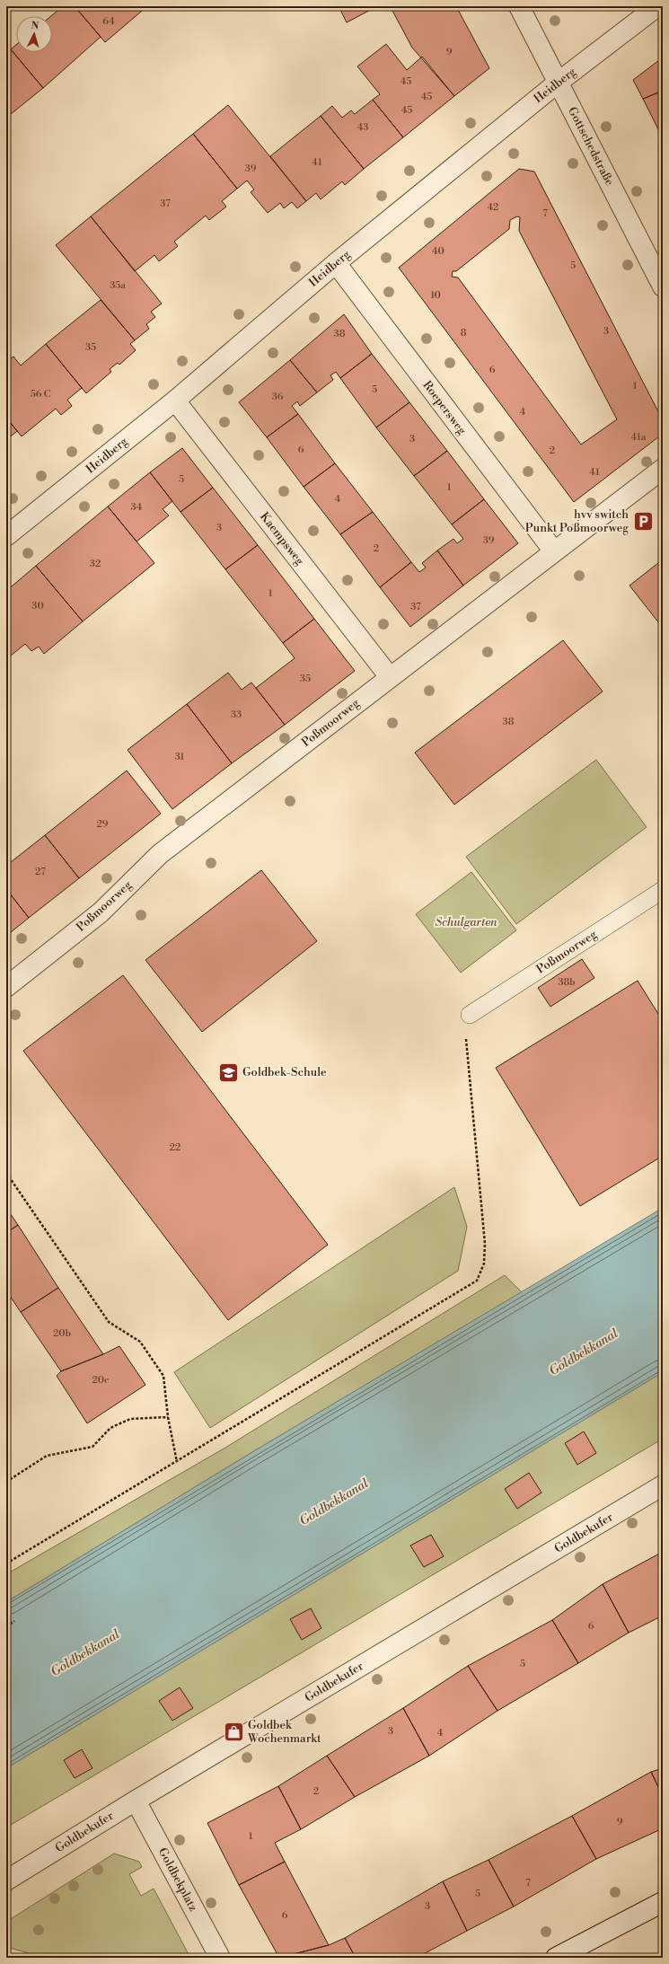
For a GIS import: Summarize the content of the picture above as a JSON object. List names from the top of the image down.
{
  "streets": {
    "street": [
      "Heidberg",
      "Gottschedstraße",
      "Roepersweg",
      "Kaempsweg",
      "Poßmoorweg",
      "Goldbekufer",
      "Goldbekplatz"
    ]
  },
  "crossings": [
    ["Heidberg", "Gottschedstraße"],
    ["Heidberg", "Roepersweg"],
    ["Heidberg", "Kaempsweg"],
    ["Roepersweg", "Poßmoorweg"],
    ["Kaempsweg", "Poßmoorweg"],
    ["Goldbekufer", "Goldbekplatz"]
  ],
  "water": ["Goldbekkanal"],
  "parks": ["Schulgarten"],
  "places": {
    "parking": ["hvv switch Punkt Poßmoorweg"],
    "school or university": ["Goldbek-Schule"],
    "shop": ["Goldbek Wochenmarkt"]
  },
  "house_numbers": [
    "64",
    "9",
    "45",
    "45",
    "45",
    "43",
    "41",
    "39",
    "37",
    "42",
    "7",
    "40",
    "5",
    "35a",
    "10",
    "3",
    "8",
    "38",
    "35",
    "6",
    "1",
    "5",
    "56 C",
    "36",
    "4",
    "41a",
    "3",
    "6",
    "2",
    "41",
    "5",
    "1",
    "4",
    "34",
    "3",
    "39",
    "2",
    "32",
    "1",
    "30",
    "37",
    "35",
    "33",
    "38",
    "31",
    "29",
    "27",
    "38b",
    "22",
    "20b",
    "20c",
    "6",
    "5",
    "3",
    "4",
    "2",
    "9",
    "1",
    "7",
    "5",
    "3",
    "6"
  ],
  "north": "top"
}
